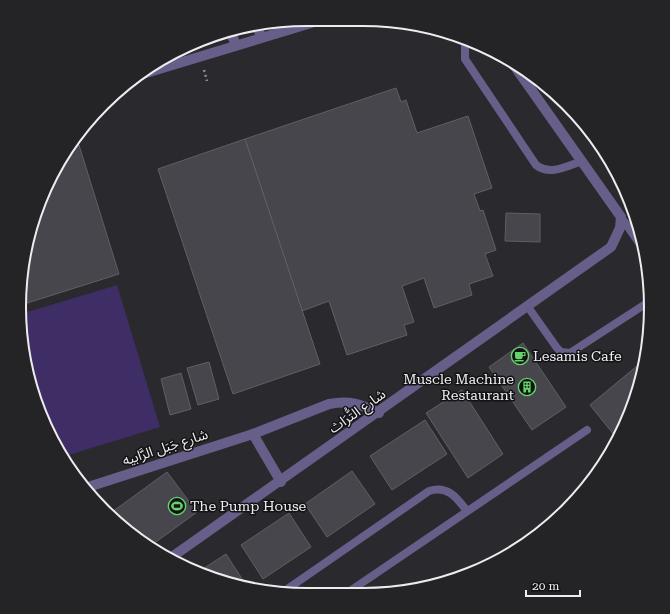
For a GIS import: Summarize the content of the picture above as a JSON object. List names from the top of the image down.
{
  "streets": {
    "street": ["شارع التُّرَاث", "شارع جَبَل الرَّابيه"]
  },
  "crossings": [
    ["شارع التُّرَاث", "شارع جَبَل الرَّابيه"]
  ],
  "places": {
    "cafe": ["Lesamis Cafe"],
    "building": ["Muscle Machine Restaurant"],
    "sports": ["The Pump House"]
  },
  "scale_bar": "20 m"
}
